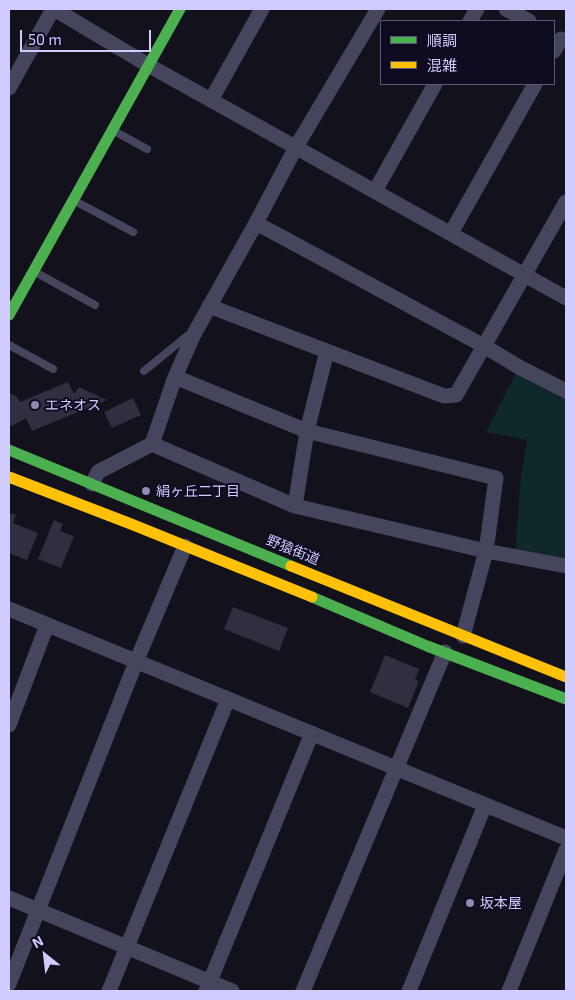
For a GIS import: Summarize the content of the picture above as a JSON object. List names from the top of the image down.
{
  "streets": {
    "main road": ["野猿街道"]
  },
  "places": ["エネオス", "絹ヶ丘二丁目", "坂本屋"],
  "legend": ["順調", "混雑"],
  "scale_bar": "50 m",
  "north": "top left"
}
